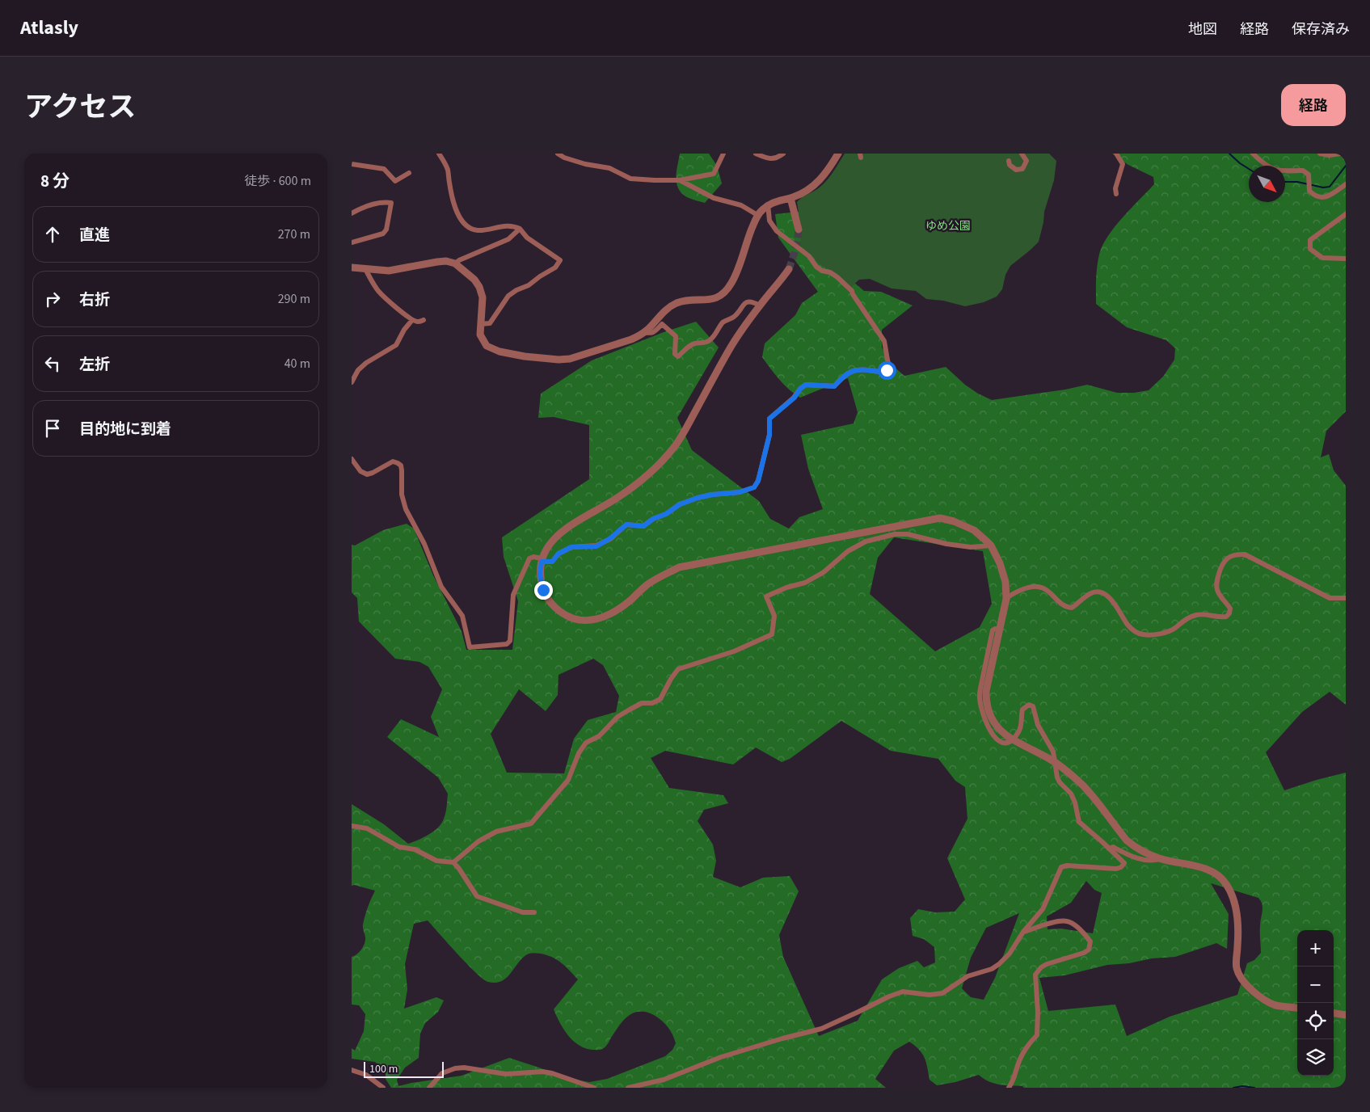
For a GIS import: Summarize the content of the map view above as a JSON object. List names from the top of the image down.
{
  "parks": ["ゆめ公園"],
  "scale_bar": "100 m",
  "north": "bottom right",
  "page": {
    "header": "Atlasly",
    "nav": ["地図", "経路", "保存済み"],
    "title": "アクセス",
    "buttons": "経路",
    "heading": ["8 分", "徒歩 · 600 m"],
    "list": [
      ["直進", "270 m"],
      ["右折", "290 m"],
      ["左折", "40 m"],
      "目的地に到着"
    ],
    "map_buttons": ["+", "−"],
    "scale": "100 m"
  }
}
